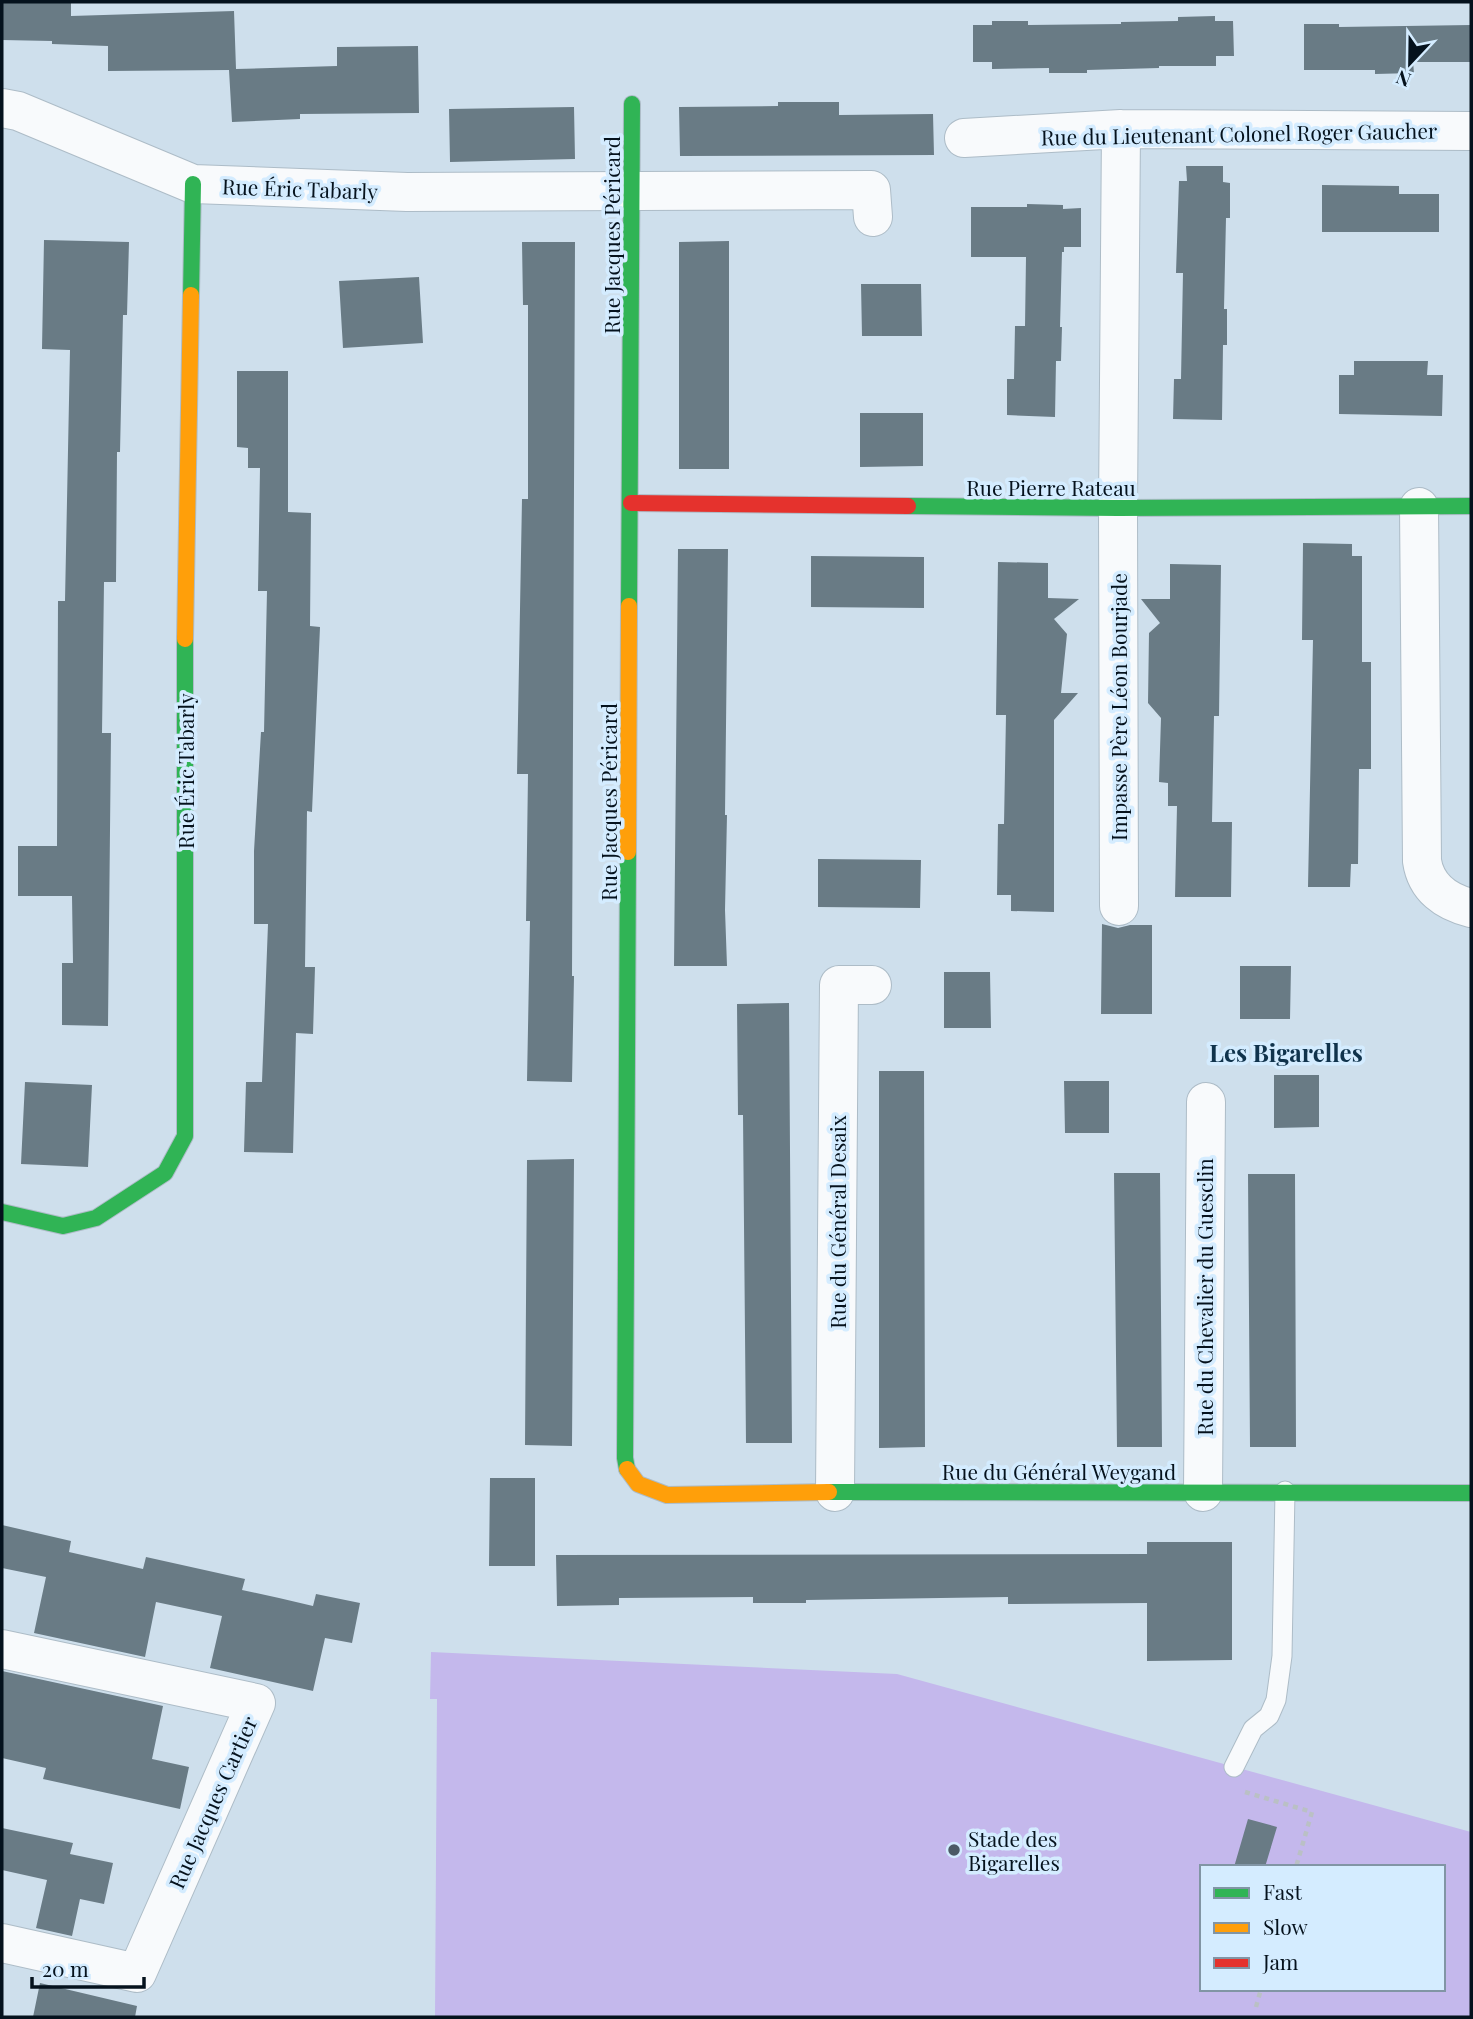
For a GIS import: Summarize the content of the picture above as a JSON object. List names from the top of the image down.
{
  "streets": {
    "street": [
      "Rue du Lieutenant Colonel Roger Gaucher",
      "Rue Éric Tabarly",
      "Rue Jacques Péricard",
      "Rue Pierre Rateau",
      "Impasse Père Léon Bourjade",
      "Rue du Général Desaix",
      "Rue du Chevalier du Guesclin",
      "Rue du Général Weygand",
      "Rue Jacques Cartier"
    ]
  },
  "crossings": [
    ["Rue du Lieutenant Colonel Roger Gaucher", "Impasse Père Léon Bourjade"],
    ["Rue Éric Tabarly", "Rue Jacques Péricard"],
    ["Rue Jacques Péricard", "Rue Pierre Rateau"],
    ["Rue Jacques Péricard", "Rue du Général Weygand"],
    ["Rue Pierre Rateau", "Impasse Père Léon Bourjade"],
    ["Rue du Général Desaix", "Rue du Général Weygand"],
    ["Rue du Chevalier du Guesclin", "Rue du Général Weygand"]
  ],
  "districts": ["Les Bigarelles"],
  "places": ["Stade des Bigarelles"],
  "legend": ["Fast", "Slow", "Jam"],
  "scale_bar": "20 m",
  "north": "bottom"
}
